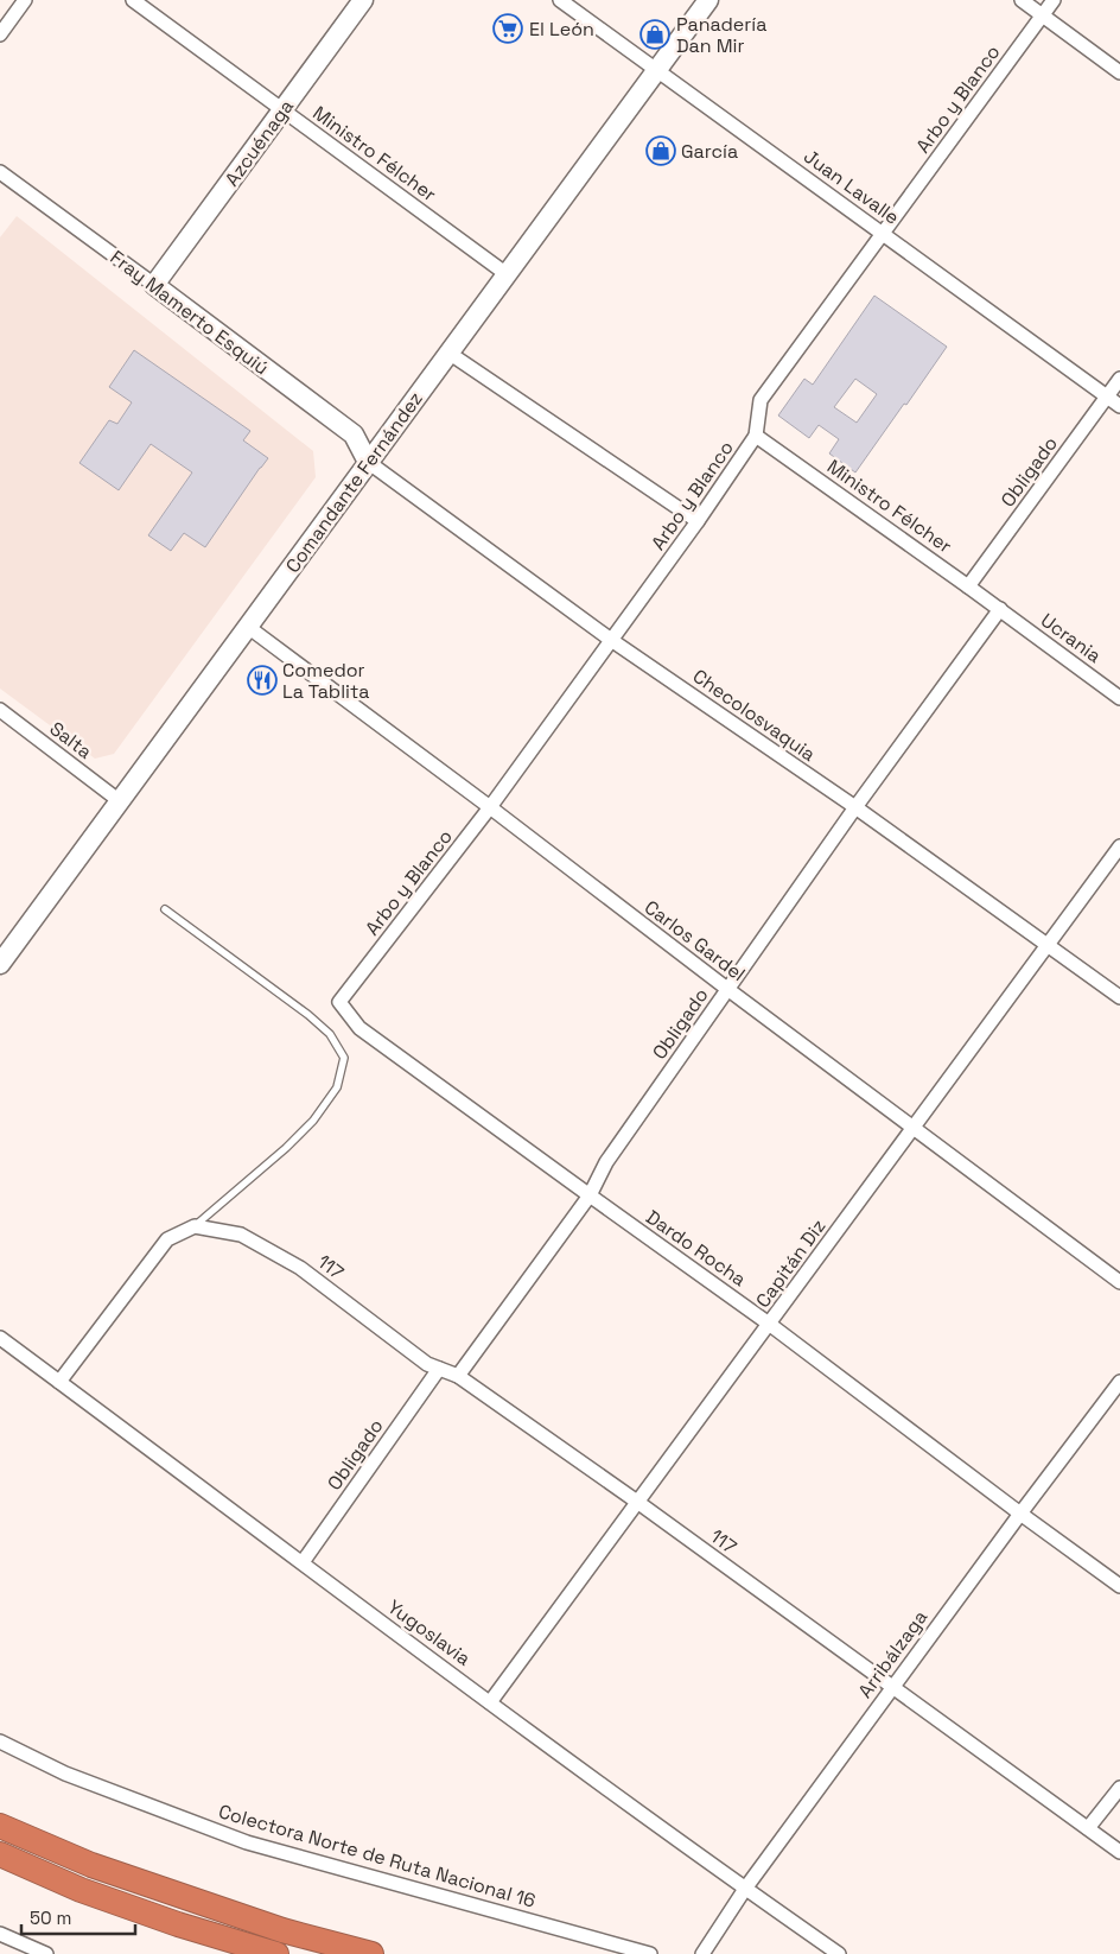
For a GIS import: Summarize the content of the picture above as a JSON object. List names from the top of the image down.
{
  "streets": {
    "main road": ["Azcuénaga", "Fray Mamerto Esquiú", "Comandante Fernández"],
    "street": [
      "Arbo y Blanco",
      "Ministro Félcher",
      "Juan Lavalle",
      "Obligado",
      "Ucrania",
      "Checolosvaquia",
      "Salta",
      "Carlos Gardel",
      "Dardo Rocha",
      "Capitán Diz",
      "117",
      "Yugoslavia",
      "Arribálzaga",
      "Colectora Norte de Ruta Nacional 16"
    ]
  },
  "crossings": [
    ["Arbo y Blanco", "Ministro Félcher"],
    ["Arbo y Blanco", "Juan Lavalle"],
    ["Arbo y Blanco", "Checolosvaquia"],
    ["Arbo y Blanco", "Carlos Gardel"],
    ["Arbo y Blanco", "Dardo Rocha"],
    ["Azcuénaga", "Ministro Félcher"],
    ["Azcuénaga", "Fray Mamerto Esquiú"],
    ["Ministro Félcher", "Obligado"],
    ["Ministro Félcher", "Comandante Fernández"],
    ["Ministro Félcher", "Ucrania"],
    ["Juan Lavalle", "Obligado"],
    ["Juan Lavalle", "Comandante Fernández"],
    ["Fray Mamerto Esquiú", "Comandante Fernández"],
    ["Fray Mamerto Esquiú", "Checolosvaquia"],
    ["Obligado", "Ucrania"],
    ["Obligado", "Checolosvaquia"],
    ["Obligado", "Carlos Gardel"],
    ["Obligado", "Dardo Rocha"],
    ["Obligado", "117"],
    ["Obligado", "Yugoslavia"],
    ["Comandante Fernández", "Checolosvaquia"],
    ["Comandante Fernández", "Salta"],
    ["Comandante Fernández", "Carlos Gardel"],
    ["Checolosvaquia", "Capitán Diz"],
    ["Carlos Gardel", "Capitán Diz"],
    ["Dardo Rocha", "Capitán Diz"],
    ["Dardo Rocha", "Arribálzaga"],
    ["Capitán Diz", "117"],
    ["Capitán Diz", "Yugoslavia"],
    ["117", "Arribálzaga"],
    ["Yugoslavia", "Arribálzaga"]
  ],
  "places": {
    "supermarket": ["El León"],
    "shop": ["Panadería Dan Mir", "García"],
    "restaurant": ["Comedor La Tablita"]
  },
  "scale_bar": "50 m"
}
